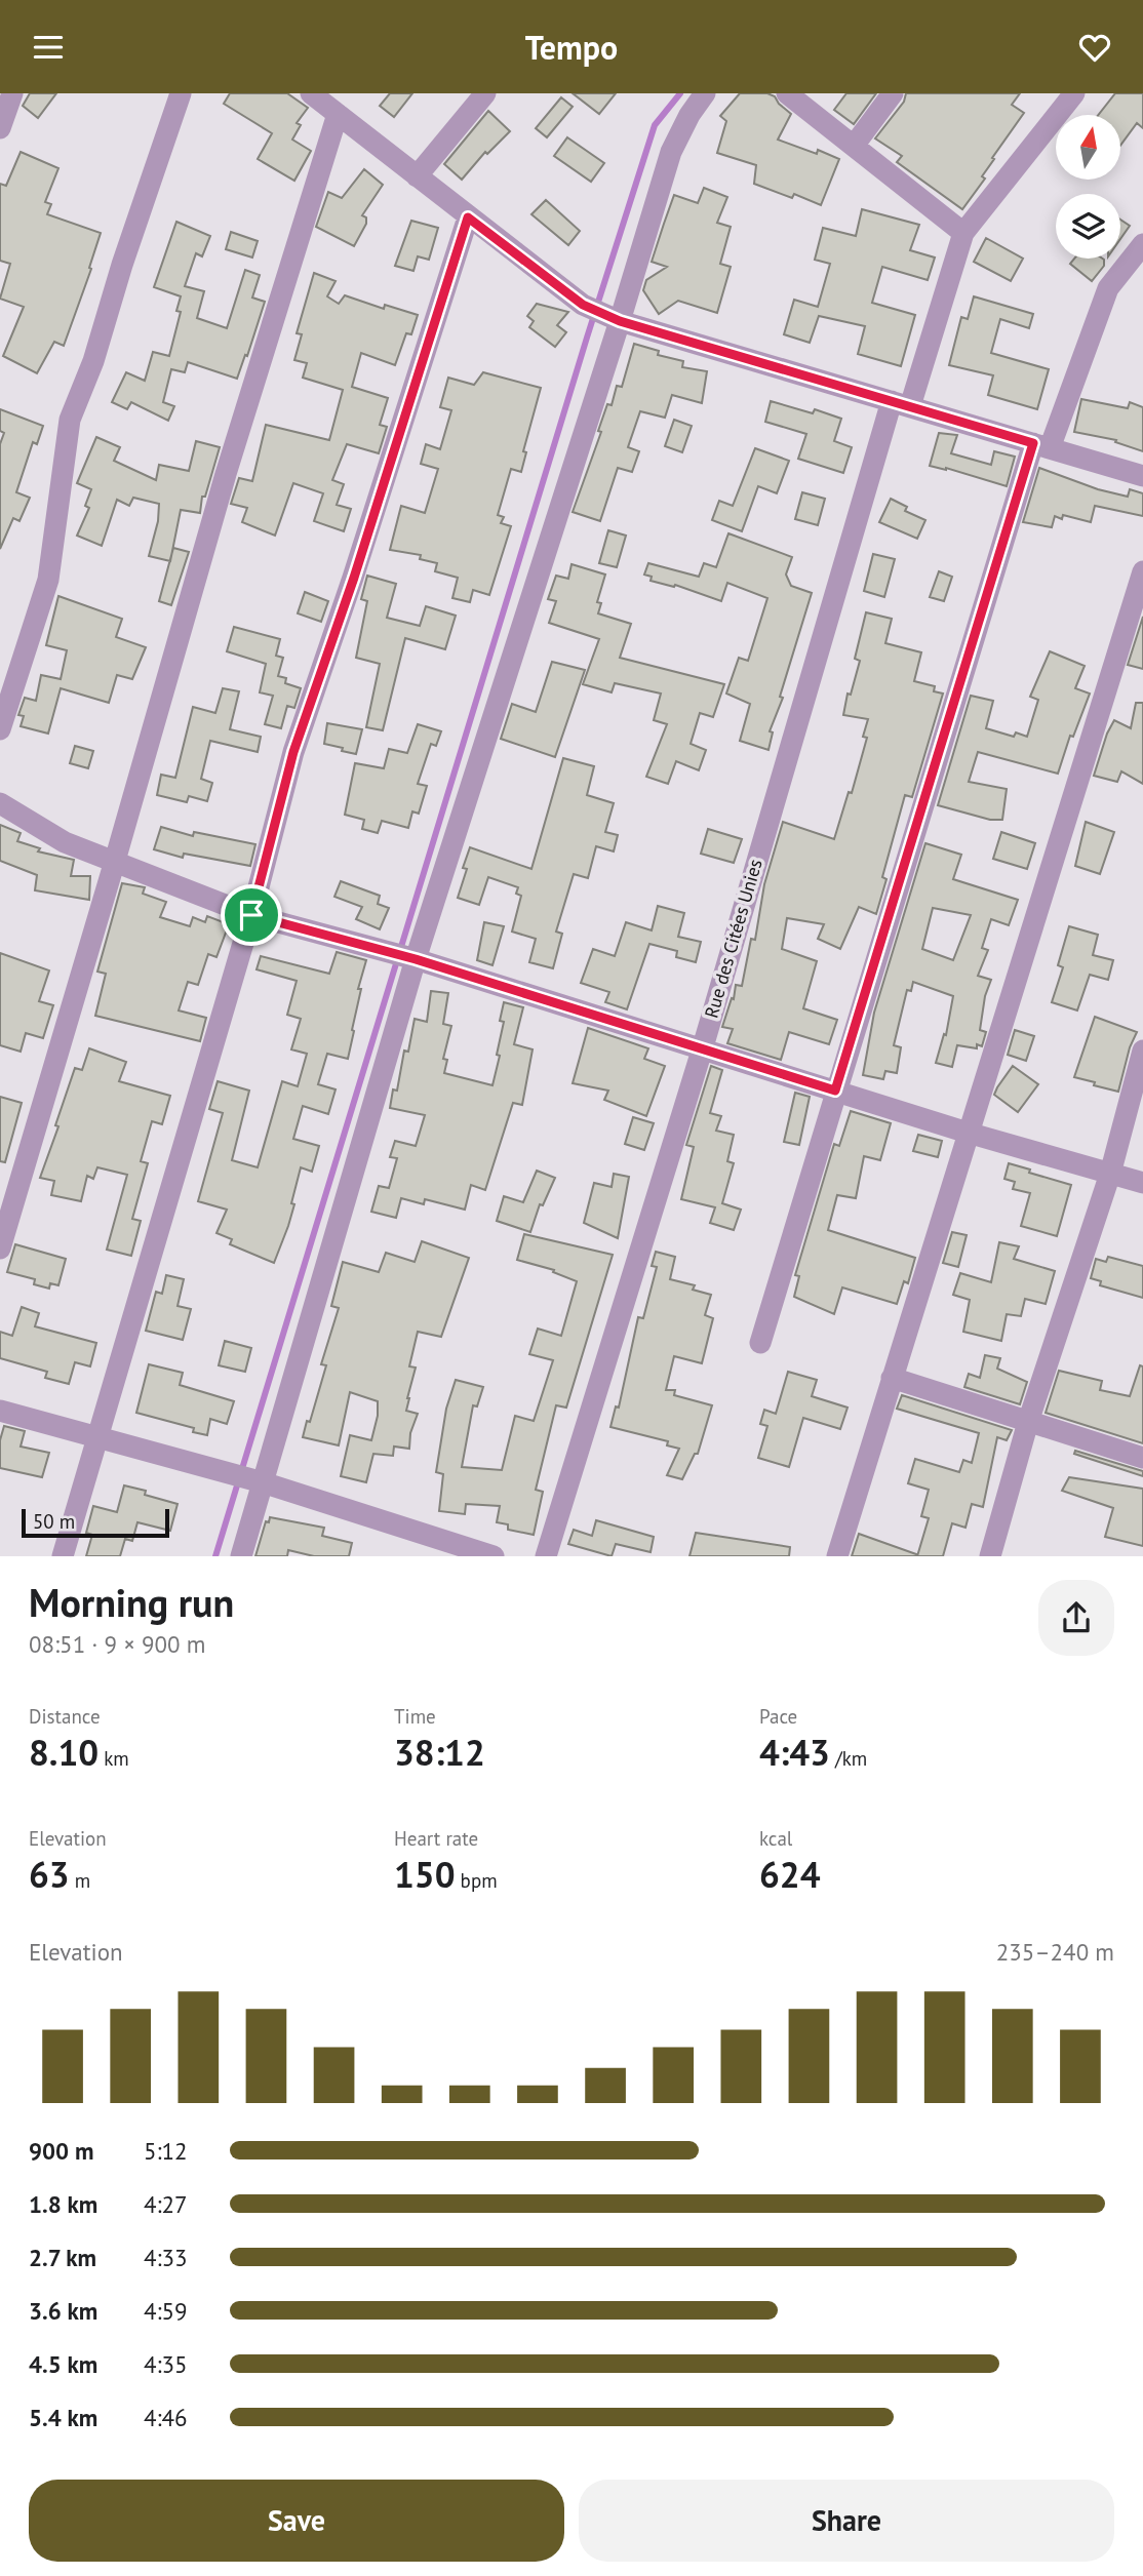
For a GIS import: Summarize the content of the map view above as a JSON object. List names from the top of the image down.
{
  "streets": {
    "street": ["Rue des Citées Unies"]
  },
  "scale_bar": "50 m",
  "north": "top",
  "page": {
    "header": "Tempo",
    "scale": "50 m",
    "heading": ["Morning run", "08:51 · 9 × 900 m"],
    "stats": [
      ["Distance", "8.10 km"],
      ["Time", "38:12"],
      ["Pace", "4:43 /km"],
      ["Elevation", "63 m"],
      ["Heart rate", "150 bpm"],
      ["kcal", "624"]
    ],
    "chart": ["Elevation", "235–240 m"],
    "list": [
      {
        "name": "900 m",
        "note": "5:12"
      },
      {
        "name": "1.8 km",
        "note": "4:27"
      },
      {
        "name": "2.7 km",
        "note": "4:33"
      },
      {
        "name": "3.6 km",
        "note": "4:59"
      },
      {
        "name": "4.5 km",
        "note": "4:35"
      },
      {
        "name": "5.4 km",
        "note": "4:46"
      }
    ],
    "buttons": ["Save", "Share"]
  }
}
